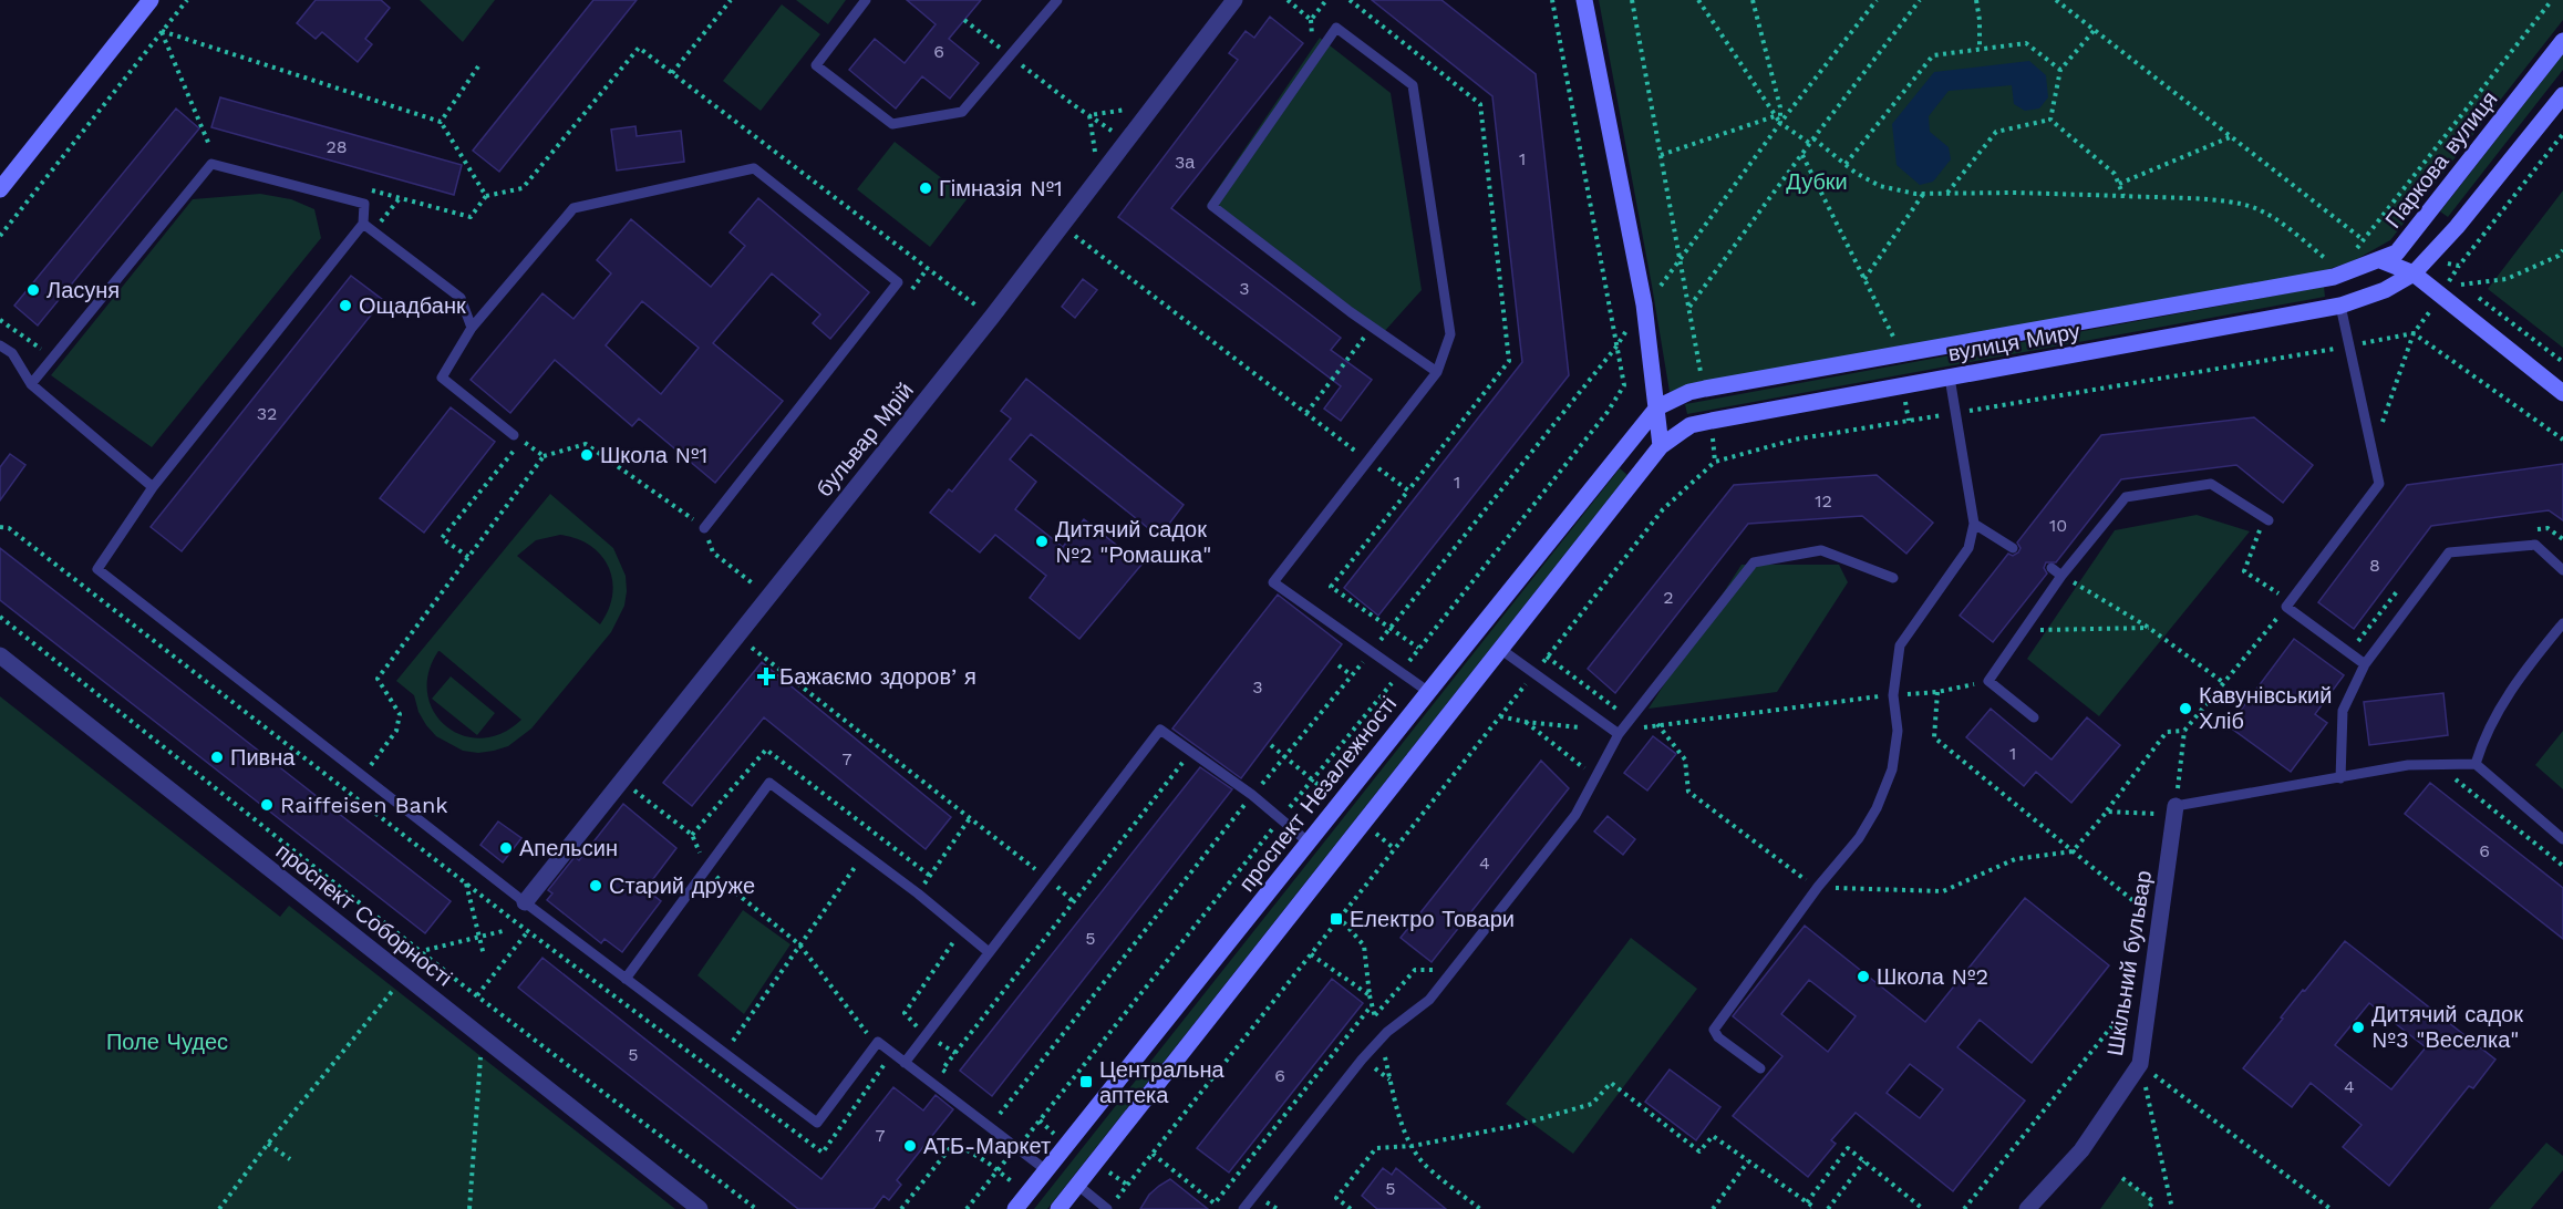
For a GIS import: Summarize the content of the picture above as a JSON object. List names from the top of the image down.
{
  "streets": {
    "street": [
      "Паркова вулиця",
      "вулиця Миру",
      "бульвар Мрій",
      "проспект Незалежності",
      "проспект Соборності",
      "Шкільний бульвар"
    ]
  },
  "crossings": [
    ["Паркова вулиця", "вулиця Миру"],
    ["вулиця Миру", "проспект Незалежності"]
  ],
  "parks": ["Дубки", "Поле Чудес"],
  "places": {
    "other": [
      "Гімназія №1",
      "Ласуня",
      "Ощадбанк",
      "Школа №1",
      "Дитячий садок №2 \"Ромашка\"",
      "Кавунівський Хліб",
      "Пивна",
      "Raiffeisen Bank",
      "Апельсин",
      "Старий друже",
      "Школа №2",
      "Дитячий садок №3 \"Веселка\"",
      "АТБ-Маркет"
    ],
    "health": ["Бажаємо здоровʼя"],
    "transit": ["Електро Товари", "Центральна аптека"]
  },
  "house_numbers": [
    "6",
    "28",
    "1",
    "3а",
    "3",
    "32",
    "1",
    "12",
    "10",
    "8",
    "2",
    "3",
    "1",
    "7",
    "6",
    "4",
    "5",
    "5",
    "6",
    "4",
    "7",
    "5"
  ]
}
